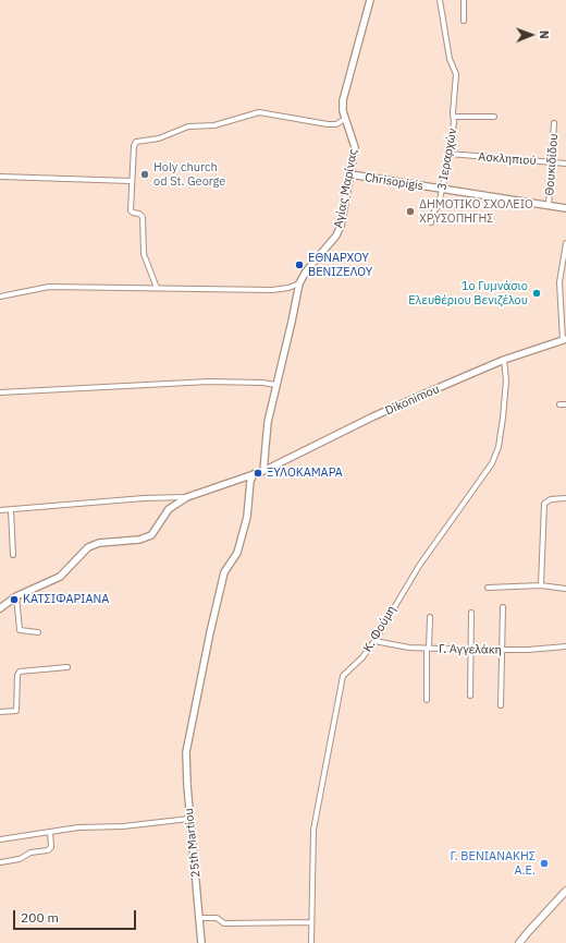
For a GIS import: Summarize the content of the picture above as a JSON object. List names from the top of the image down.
{
  "streets": {
    "main road": [
      "Chrisopigis",
      "Αγίας Μαρίνας",
      "Dikonimou",
      "25th Martiou"
    ],
    "street": [
      "3 Ιεραρχών",
      "Ασκληπιού",
      "Θουκιδίδου",
      "Κ. Φούμη",
      "Γ. Αγγελάκη"
    ]
  },
  "crossings": [
    ["3 Ιεραρχών", "Ασκληπιού"],
    ["3 Ιεραρχών", "Chrisopigis"],
    ["Ασκληπιού", "Θουκιδίδου"],
    ["Θουκιδίδου", "Chrisopigis"],
    ["Chrisopigis", "Αγίας Μαρίνας"],
    ["Αγίας Μαρίνας", "Dikonimou"],
    ["Dikonimou", "Κ. Φούμη"],
    ["Dikonimou", "25th Martiou"],
    ["Κ. Φούμη", "Γ. Αγγελάκη"]
  ],
  "places": [
    "Holy church od St. George",
    "ΔΗΜΟΤΙΚΟ ΣΧΟΛΕΙΟ ΧΡΥΣΟΠΗΓΗΣ",
    "ΕΘΝΑΡΧΟΥ ΒΕΝΙΖΕΛΟΥ",
    "1ο Γυμνάσιο Ελευθέριου Βενιζέλου",
    "ΞΥΛΟΚΑΜΑΡΑ",
    "ΚΑΤΣΙΦΑΡΙΑΝΑ",
    "Γ. ΒΕΝΙΑΝΑΚΗΣ A.E."
  ],
  "scale_bar": "200 m",
  "north": "right"
}
